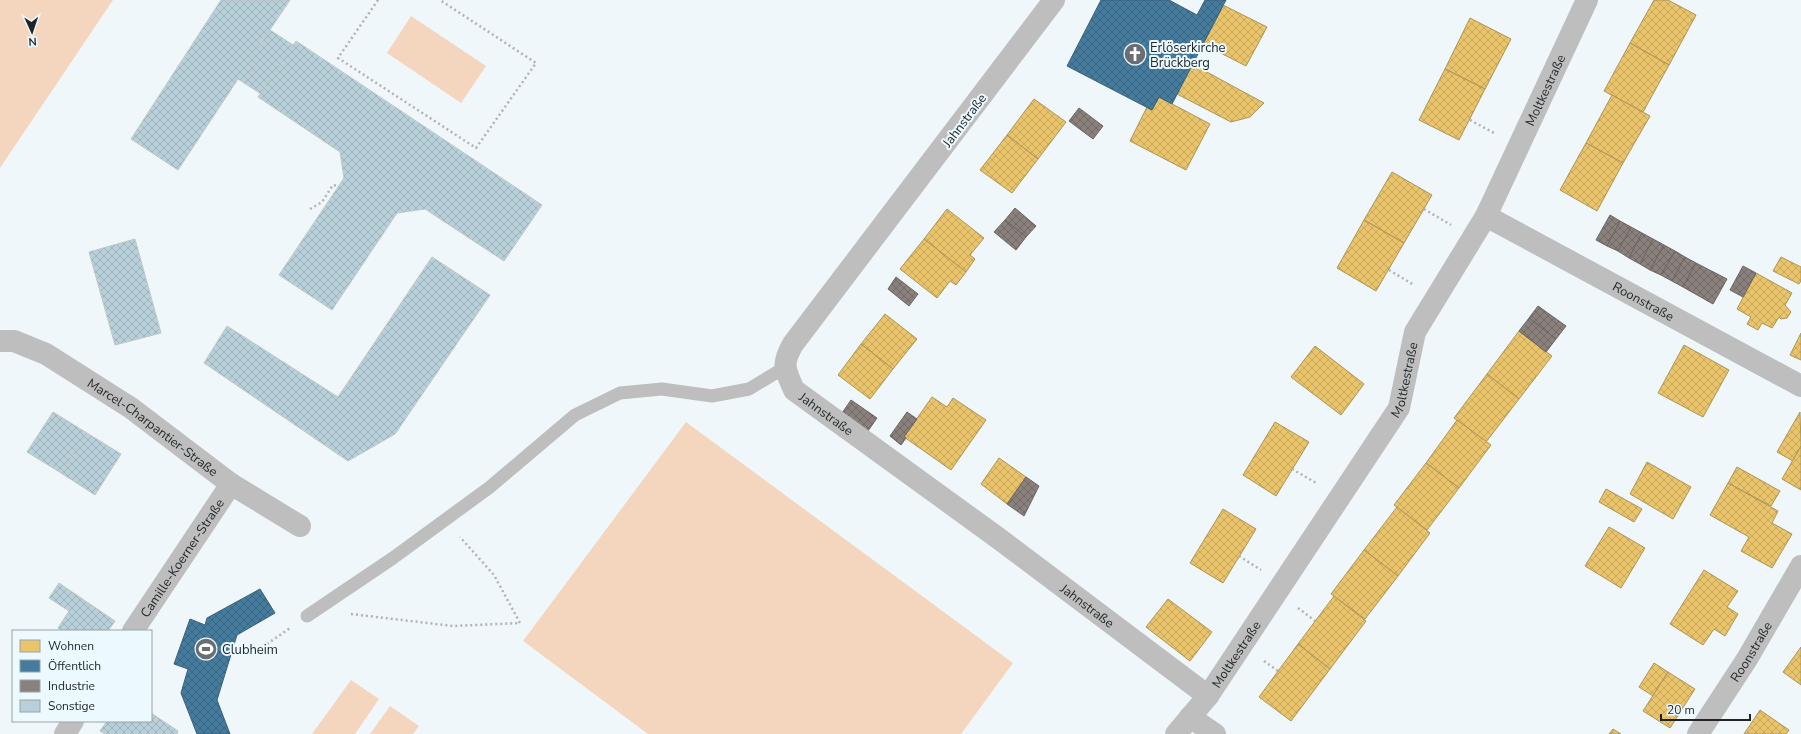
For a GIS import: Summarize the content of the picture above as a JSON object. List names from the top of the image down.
{
  "streets": {
    "street": [
      "Moltkestraße",
      "Jahnstraße",
      "Roonstraße",
      "Marcel-Charpantier-Straße",
      "Camille-Koerner-Straße"
    ]
  },
  "crossings": [
    ["Moltkestraße", "Jahnstraße"],
    ["Moltkestraße", "Roonstraße"],
    ["Marcel-Charpantier-Straße", "Camille-Koerner-Straße"]
  ],
  "places": {
    "church": ["Erlöserkirche Brückberg"],
    "sports": ["Clubheim"]
  },
  "legend": [
    "Wohnen",
    "Öffentlich",
    "Industrie",
    "Sonstige"
  ],
  "scale_bar": "20 m",
  "north": "bottom"
}
